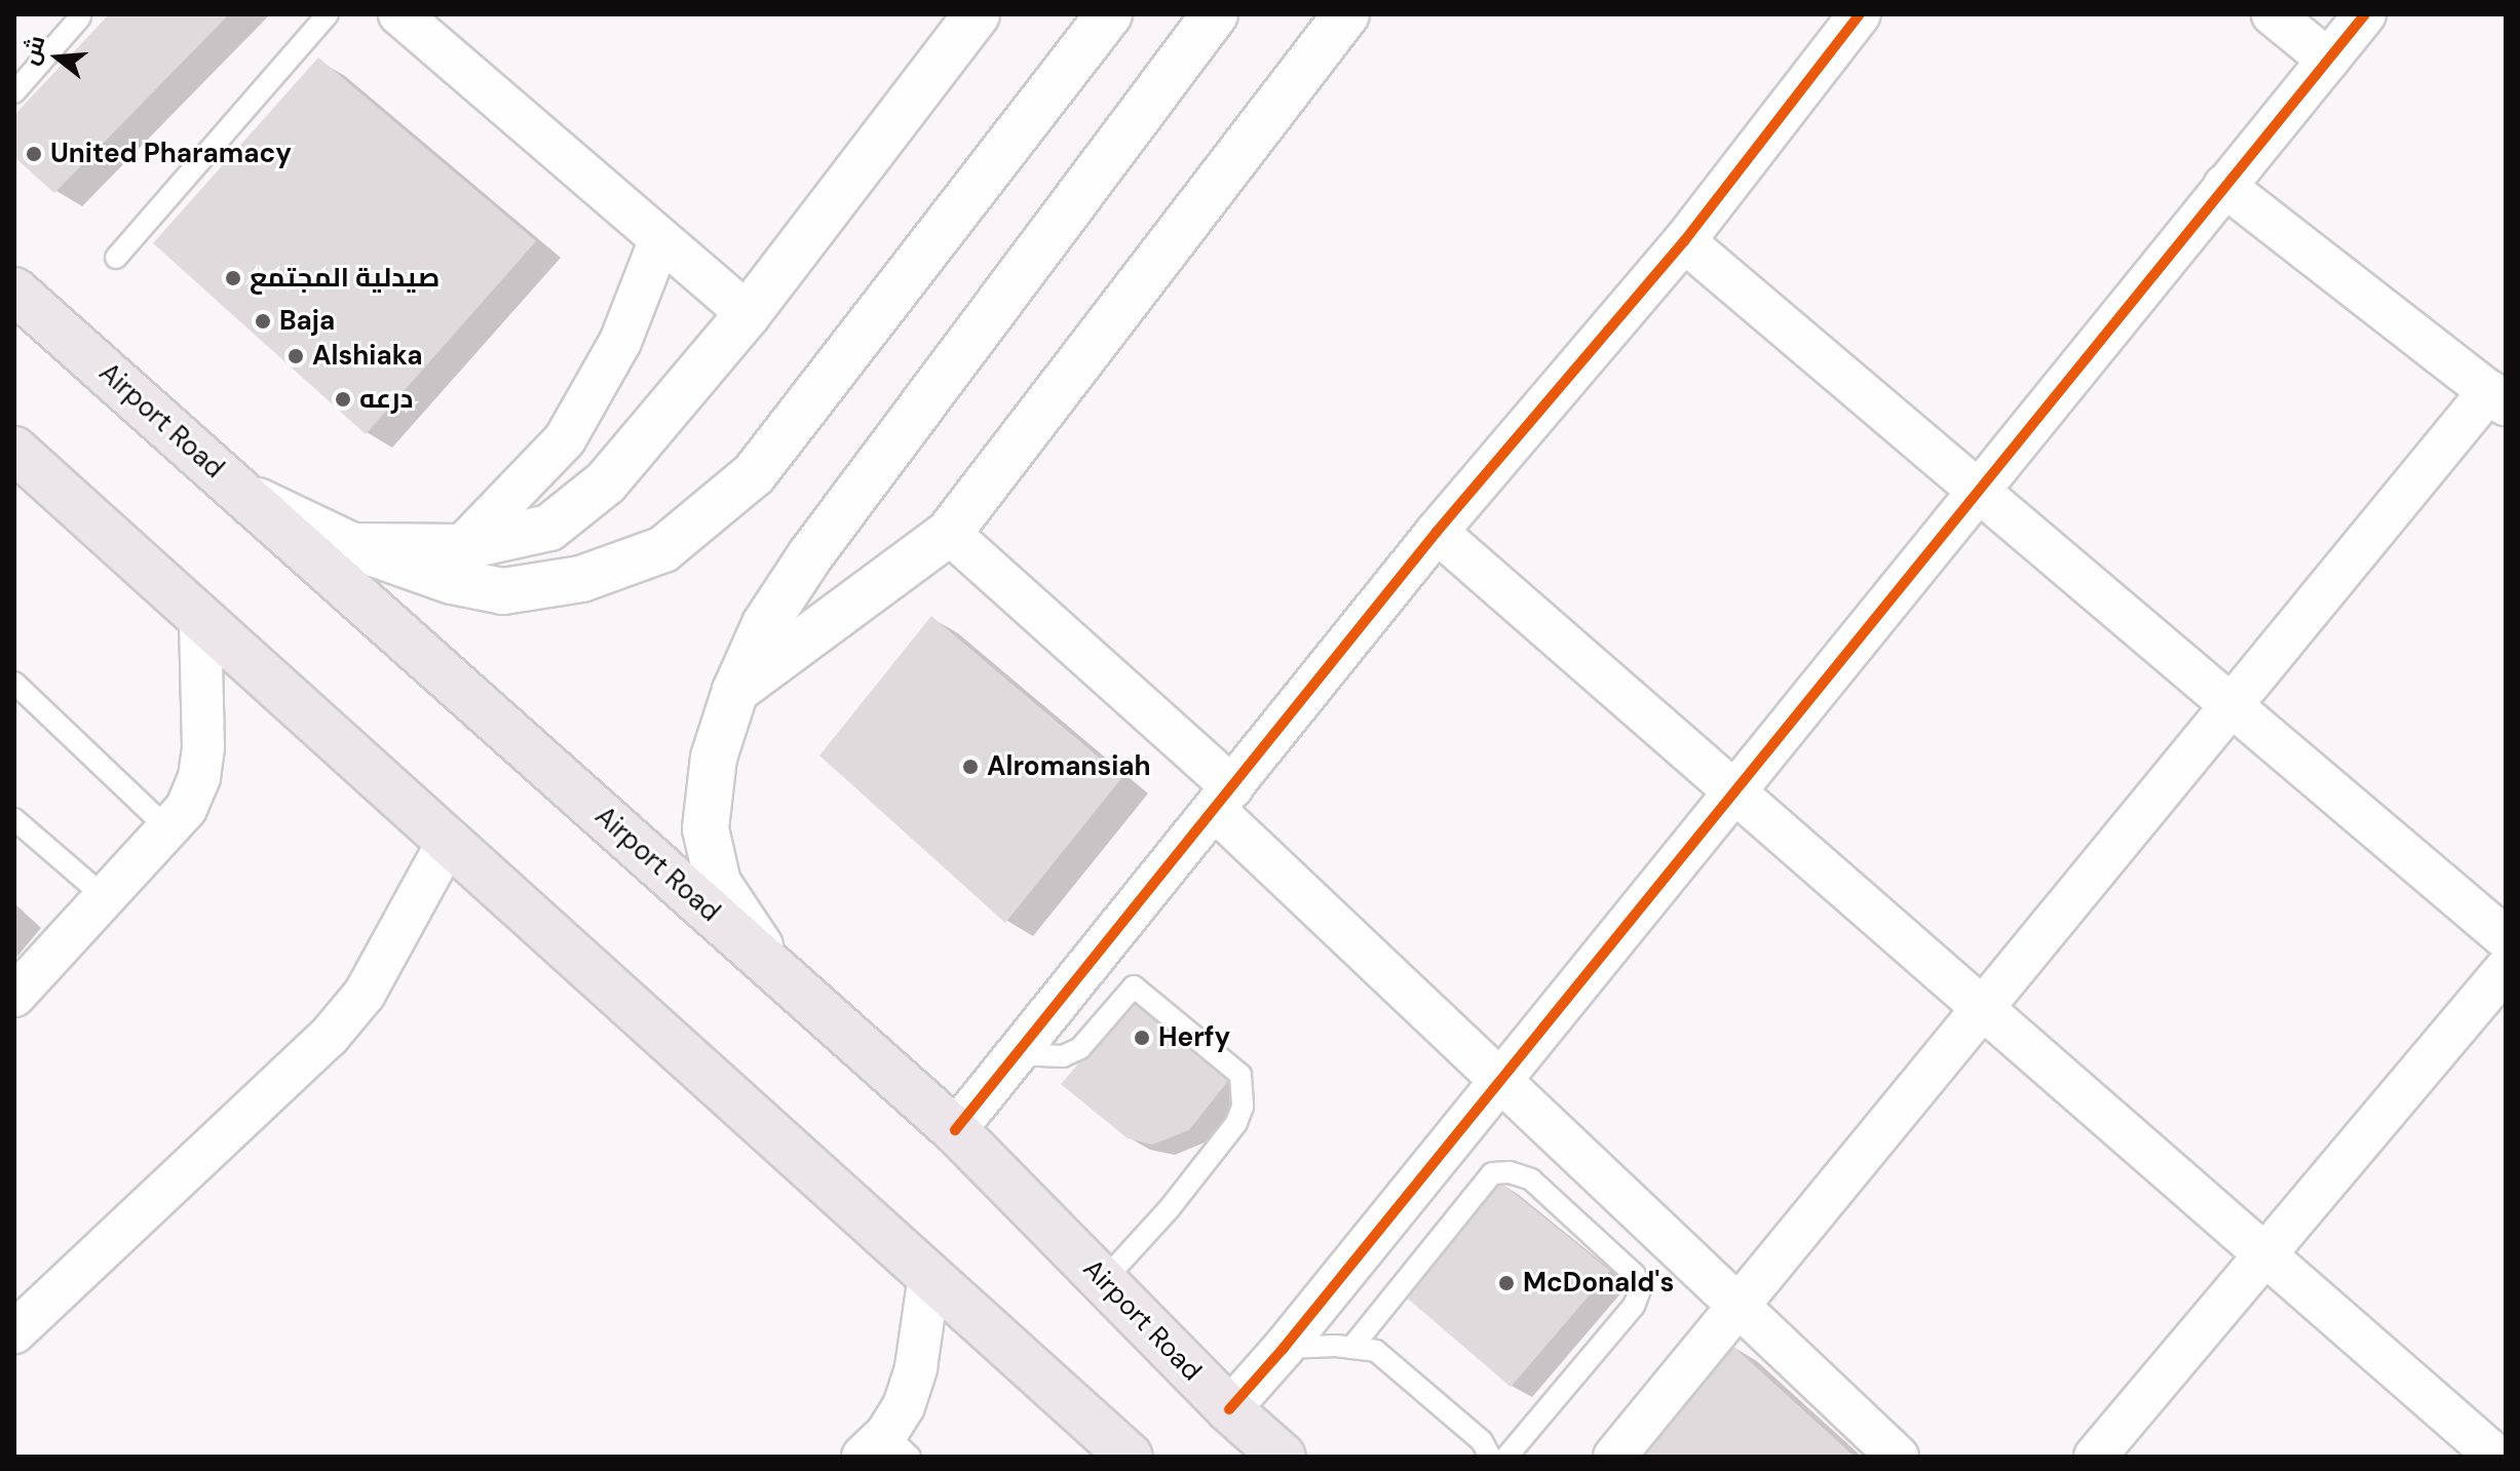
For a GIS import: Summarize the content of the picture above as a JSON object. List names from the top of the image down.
{
  "streets": {
    "main road": ["Airport Road"]
  },
  "places": [
    "United Pharamacy",
    "صيدلية المجتمع",
    "Baja",
    "Alshiaka",
    "درعه",
    "Alromansiah",
    "Herfy",
    "McDonald's"
  ],
  "north": "left"
}
